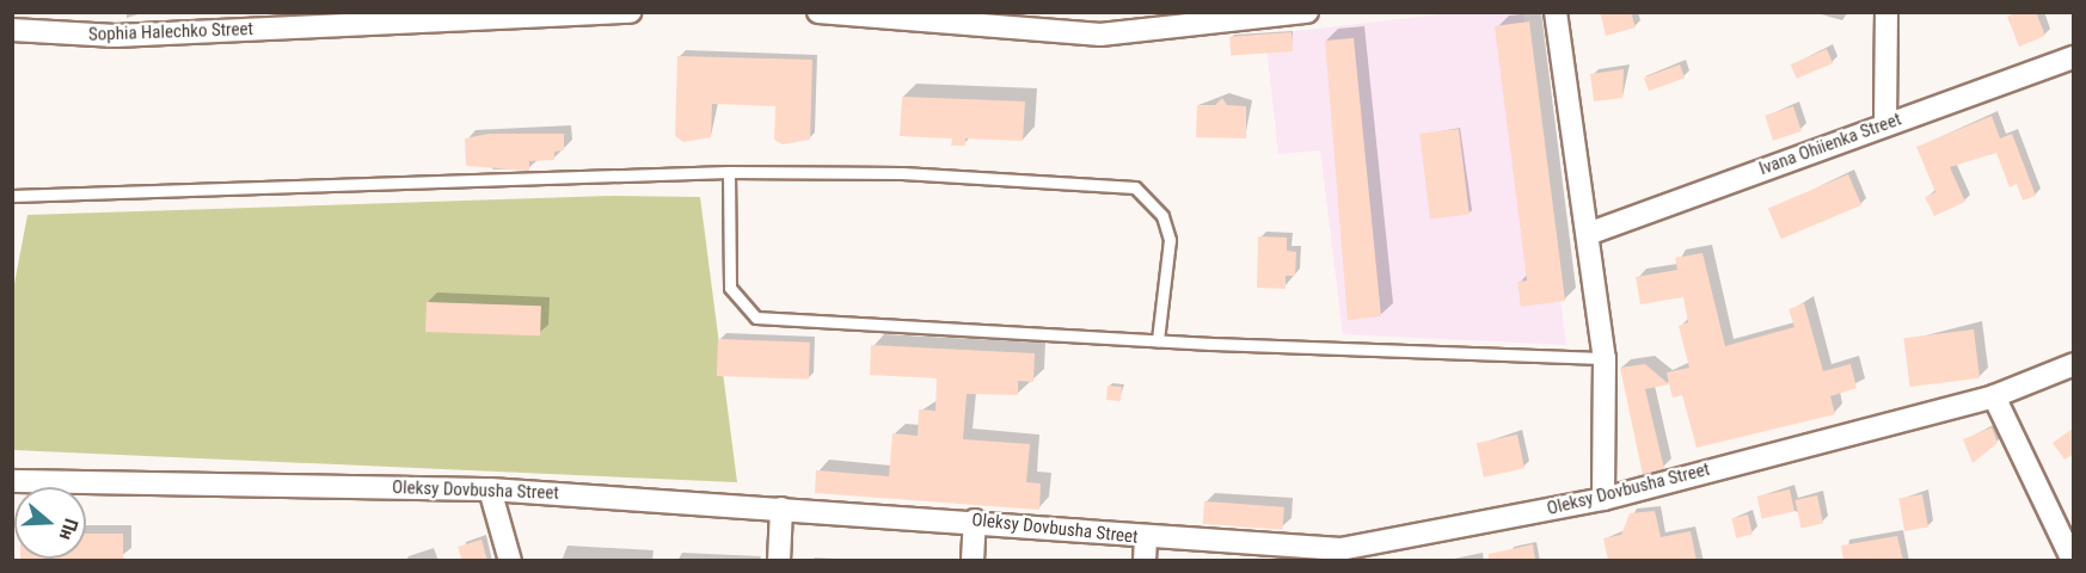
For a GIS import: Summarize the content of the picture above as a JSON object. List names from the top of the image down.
{
  "streets": {
    "street": ["Sophia Halechko Street", "Ivana Ohiienka Street", "Oleksy Dovbusha Street"]
  },
  "north": "right"
}
